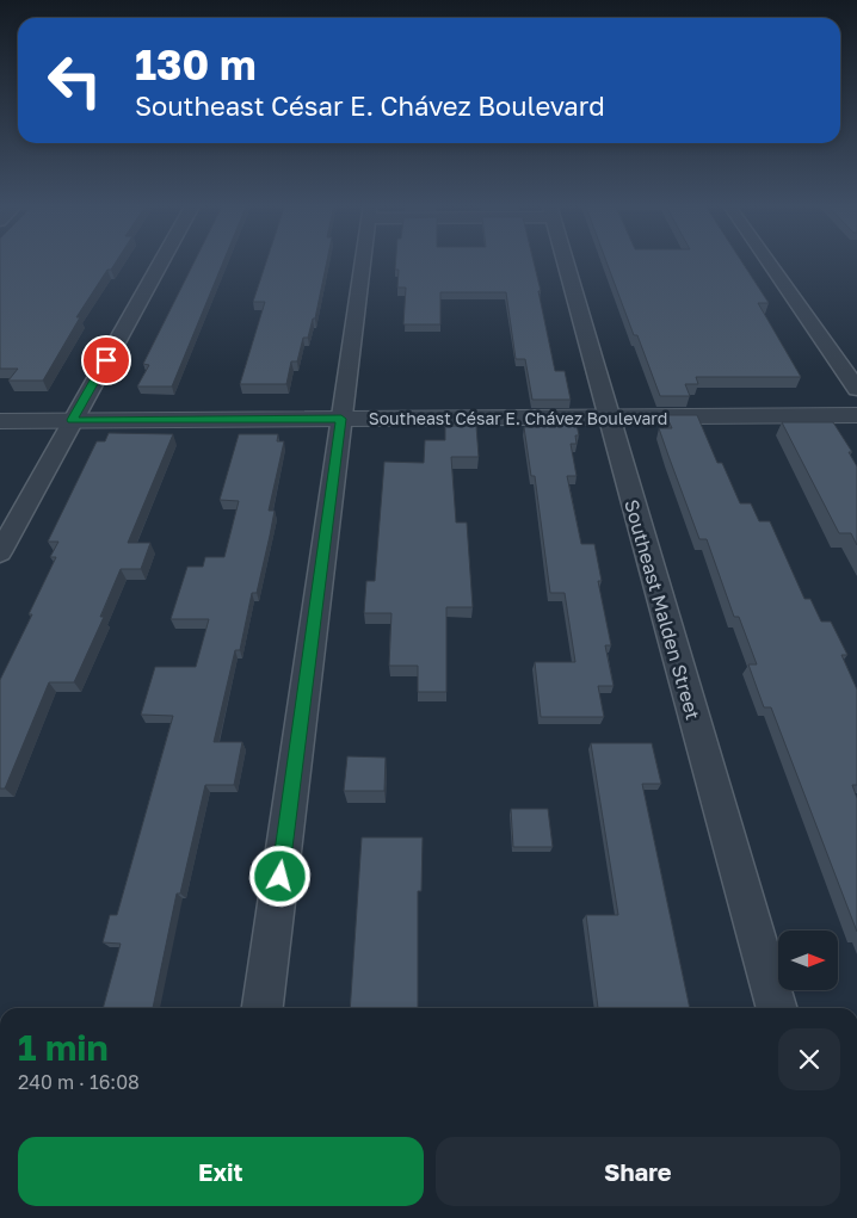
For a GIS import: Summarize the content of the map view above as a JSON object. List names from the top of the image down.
{
  "streets": {
    "street": ["Southeast César E. Chávez Boulevard", "Southeast Malden Street"]
  },
  "crossings": [
    ["Southeast César E. Chávez Boulevard", "Southeast Malden Street"]
  ],
  "north": "right",
  "page": {
    "turn": ["130 m", "Southeast César E. Chávez Boulevard"],
    "heading": ["1 min", "240 m · 16:08"],
    "buttons": ["Exit", "Share"]
  }
}
